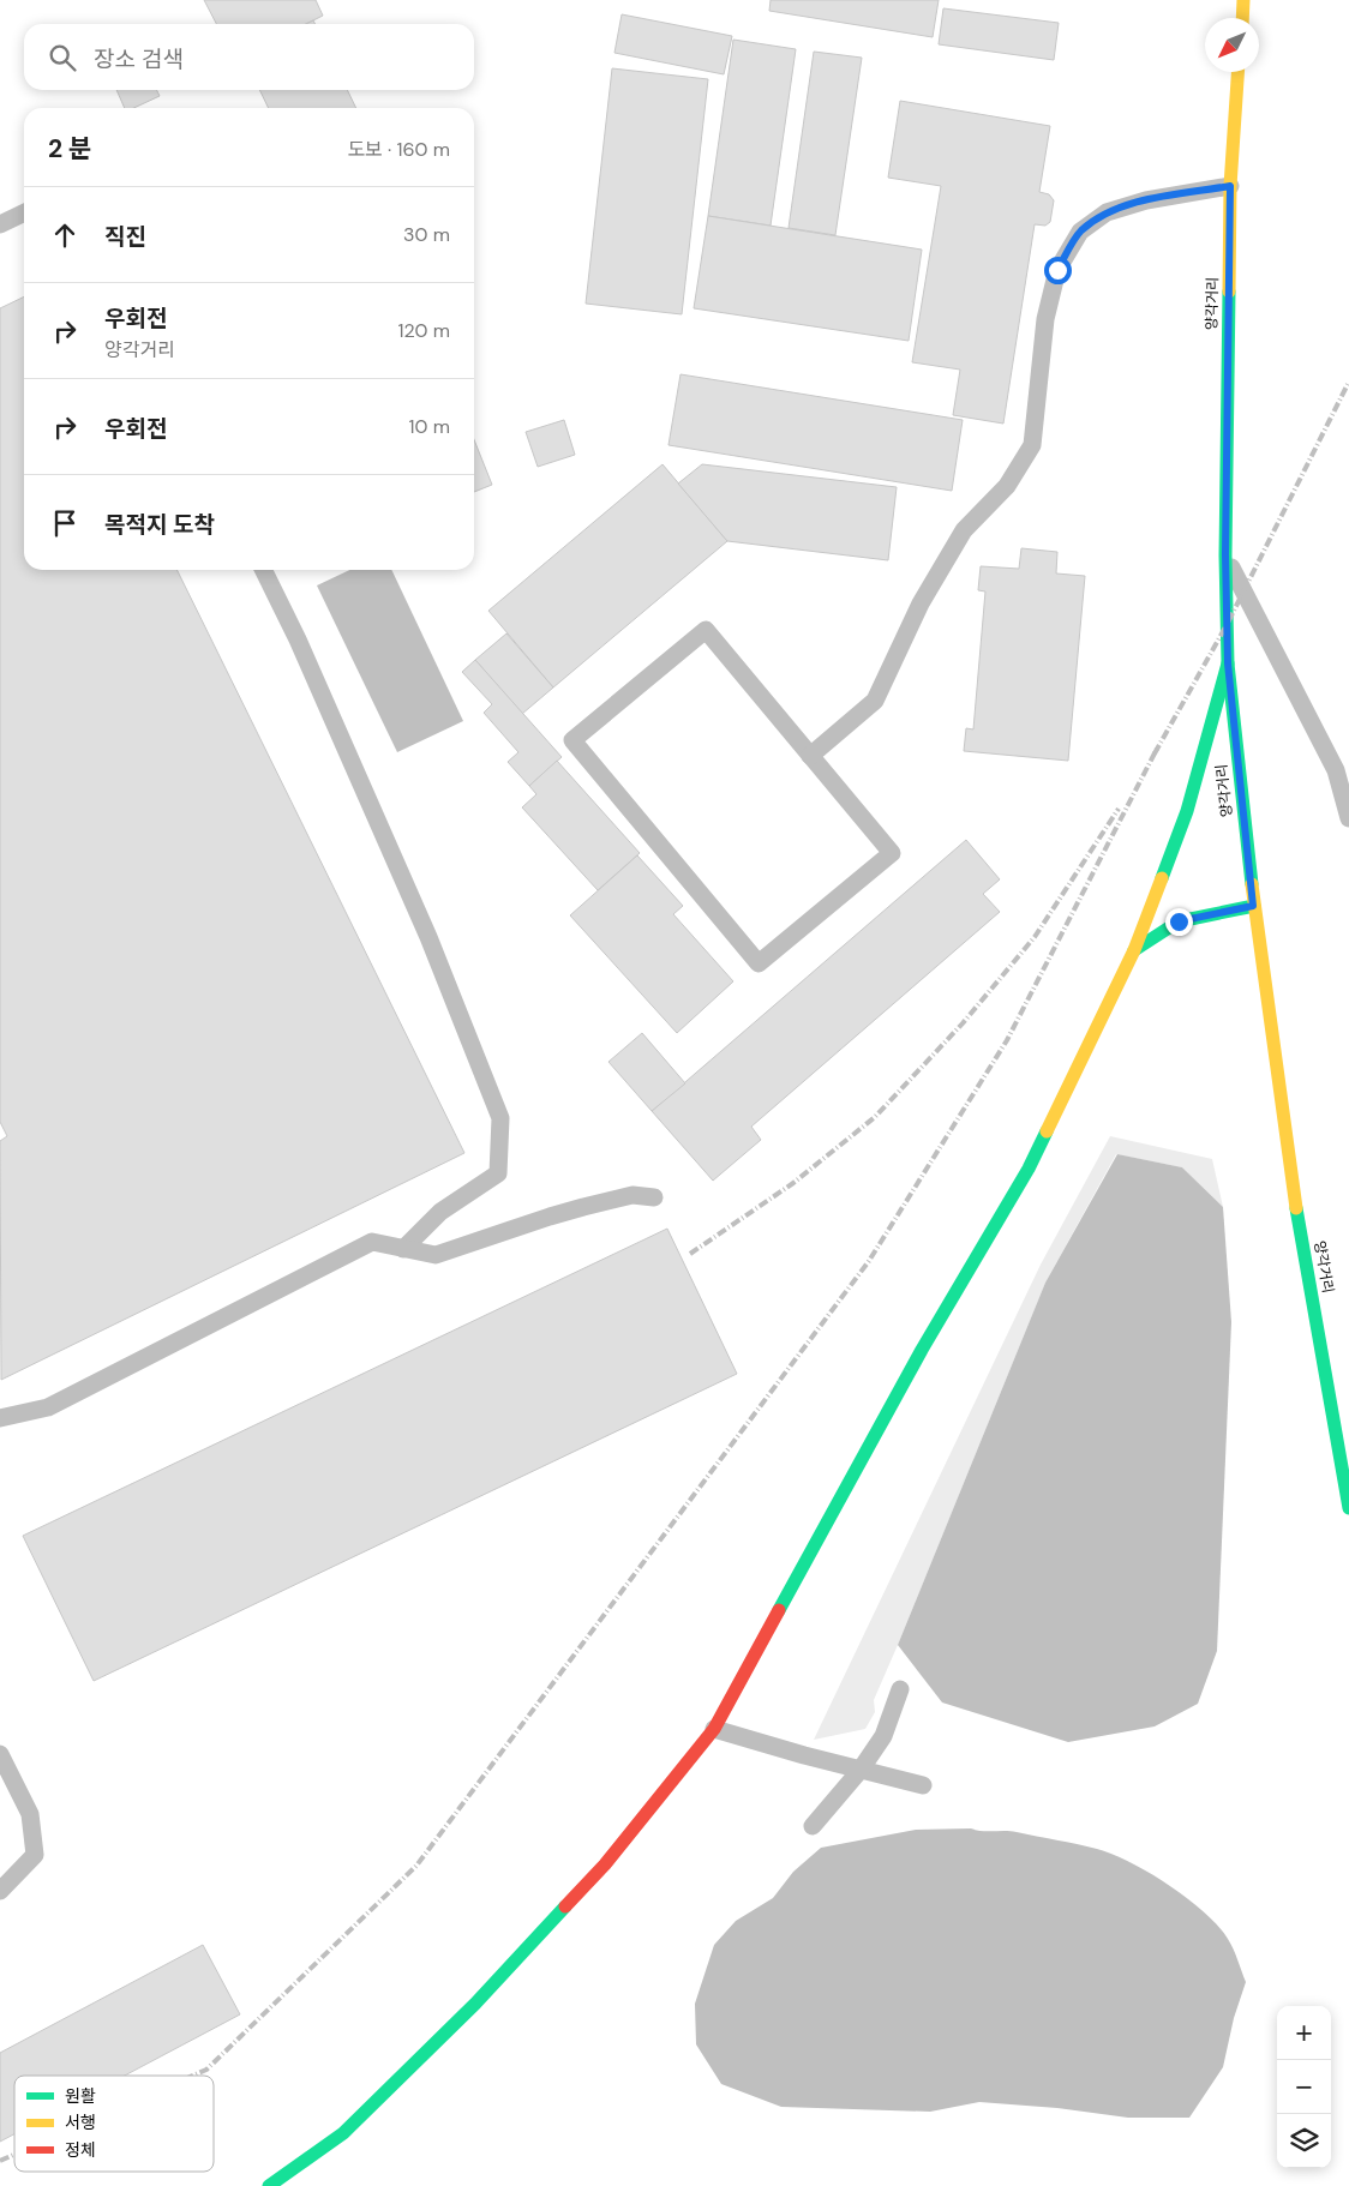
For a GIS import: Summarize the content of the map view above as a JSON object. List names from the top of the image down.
{
  "streets": {
    "main road": ["양각거리"]
  },
  "legend": ["원활", "서행", "정체"],
  "north": "bottom left",
  "page": {
    "search": "장소 검색",
    "heading": ["2 분", "도보 · 160 m"],
    "list": [
      ["직진", "30 m"],
      ["우회전", "양각거리", "120 m"],
      ["우회전", "10 m"],
      "목적지 도착"
    ],
    "map_buttons": ["+", "−"]
  }
}
